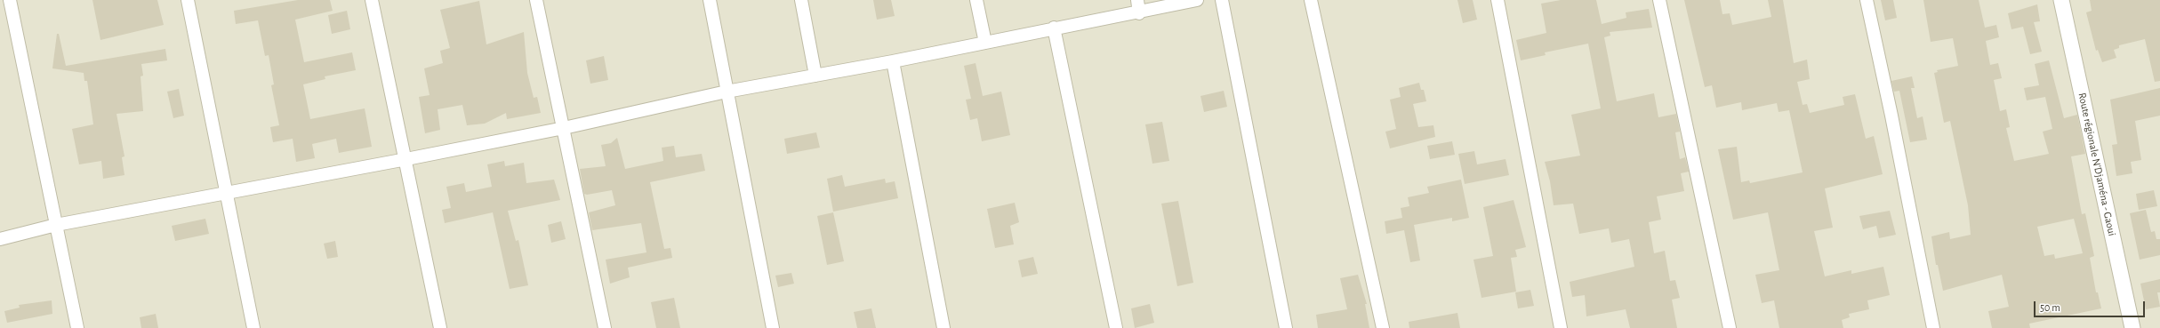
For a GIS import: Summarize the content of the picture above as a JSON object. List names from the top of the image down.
{
  "streets": {
    "street": ["Route régionale N'Djaména - Gaoui"]
  },
  "scale_bar": "50 m"
}
